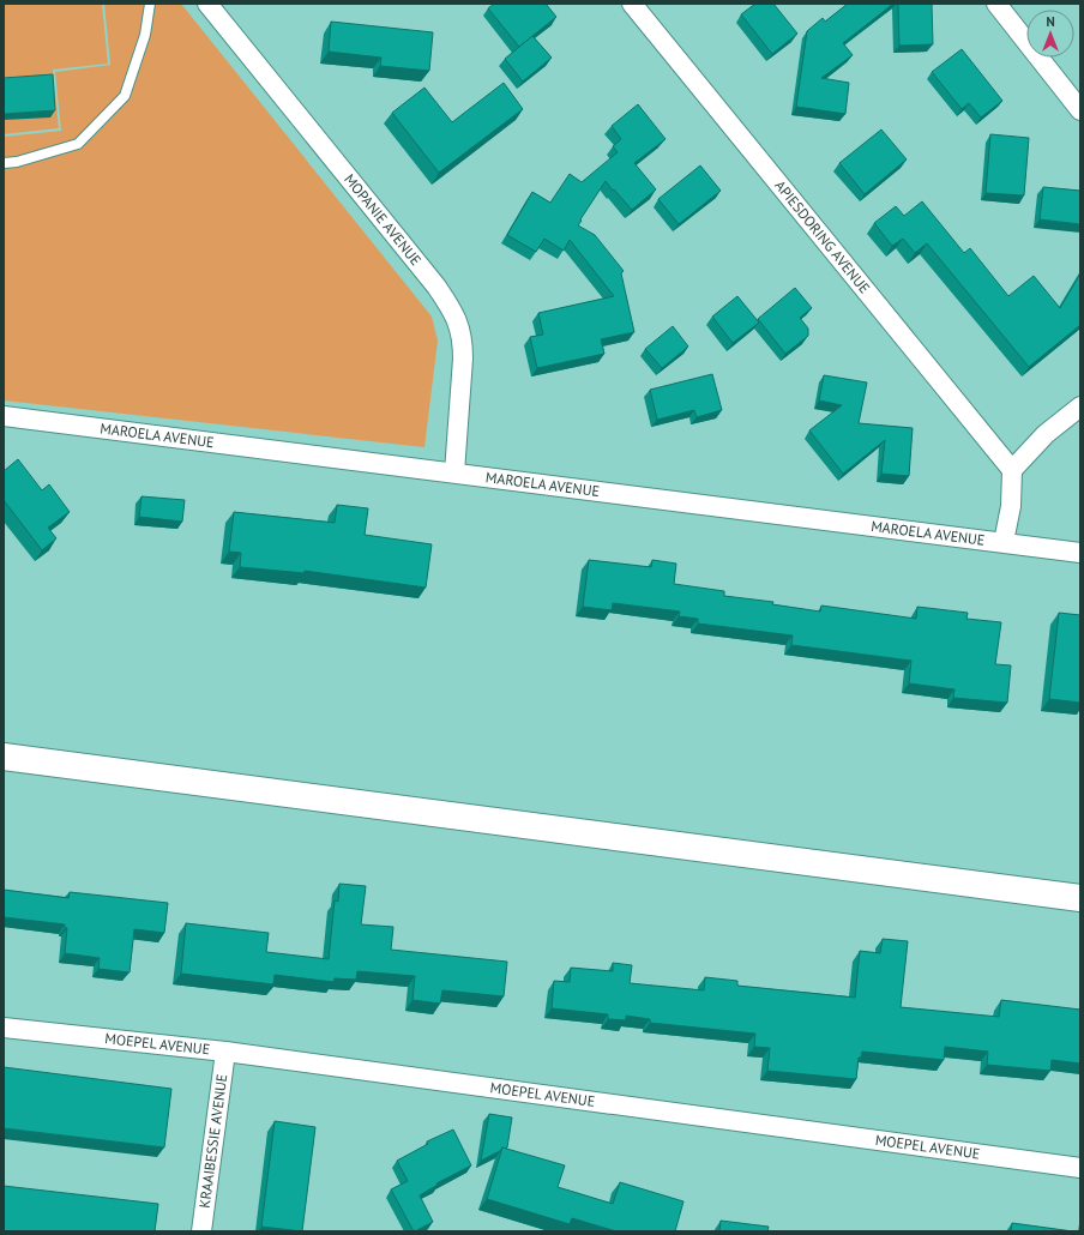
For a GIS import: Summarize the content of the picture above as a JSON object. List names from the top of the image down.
{
  "streets": {
    "street": [
      "MOPANIE AVENUE",
      "APIESDORING AVENUE",
      "MAROELA AVENUE",
      "MOEPEL AVENUE",
      "KRAAIBESSIE AVENUE"
    ]
  },
  "crossings": [
    ["MOPANIE AVENUE", "MAROELA AVENUE"],
    ["MOEPEL AVENUE", "KRAAIBESSIE AVENUE"]
  ],
  "north": "top"
}
